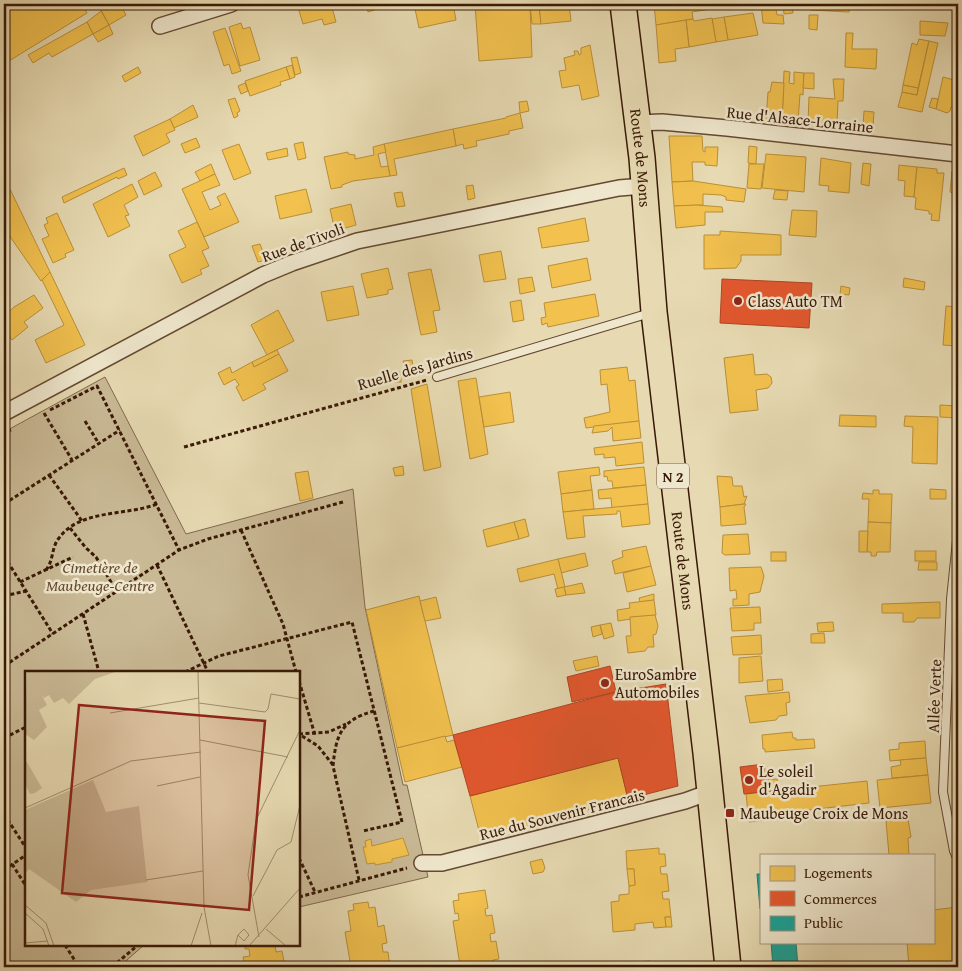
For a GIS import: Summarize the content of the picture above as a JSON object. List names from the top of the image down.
{
  "streets": {
    "main road": ["Route de Mons", "N 2"],
    "street": ["Rue d'Alsace-Lorraine", "Rue de Tivoli", "Rue du Souvenir Francais"],
    "lane": ["Ruelle des Jardins", "Allée Verte"]
  },
  "crossings": [
    ["Rue d'Alsace-Lorraine", "Route de Mons"],
    ["Route de Mons", "Rue de Tivoli"],
    ["Route de Mons", "Ruelle des Jardins"],
    ["Route de Mons", "Rue du Souvenir Francais"]
  ],
  "parks": ["Cimetière de Maubeuge-Centre"],
  "places": {
    "other": ["Class Auto TM", "EuroSambre Automobiles", "Le soleil d'Agadir"],
    "transit": ["Maubeuge Croix de Mons"]
  },
  "legend": ["Logements", "Commerces", "Public"]
}
